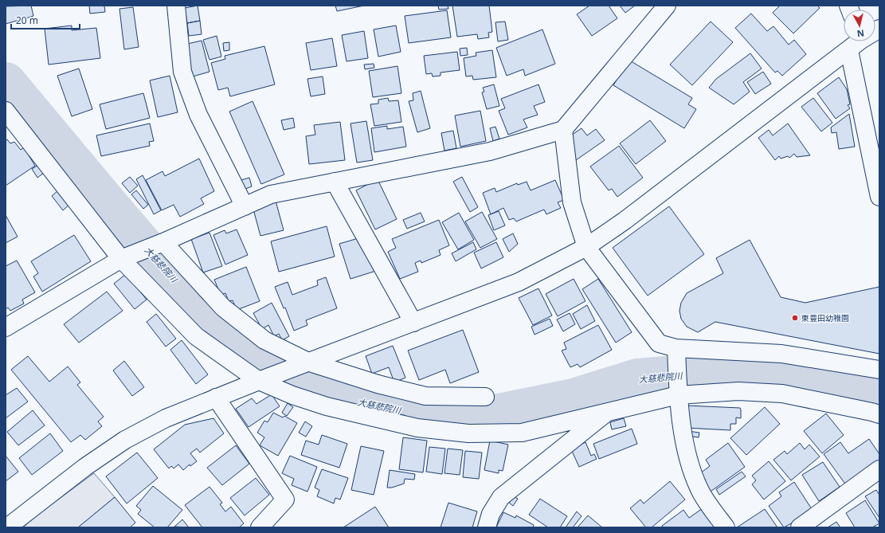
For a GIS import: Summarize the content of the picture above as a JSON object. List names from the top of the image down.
{
  "water": ["大慈悲院川"],
  "places": ["東豊田幼稚園"],
  "scale_bar": "20 m",
  "north": "bottom"
}
